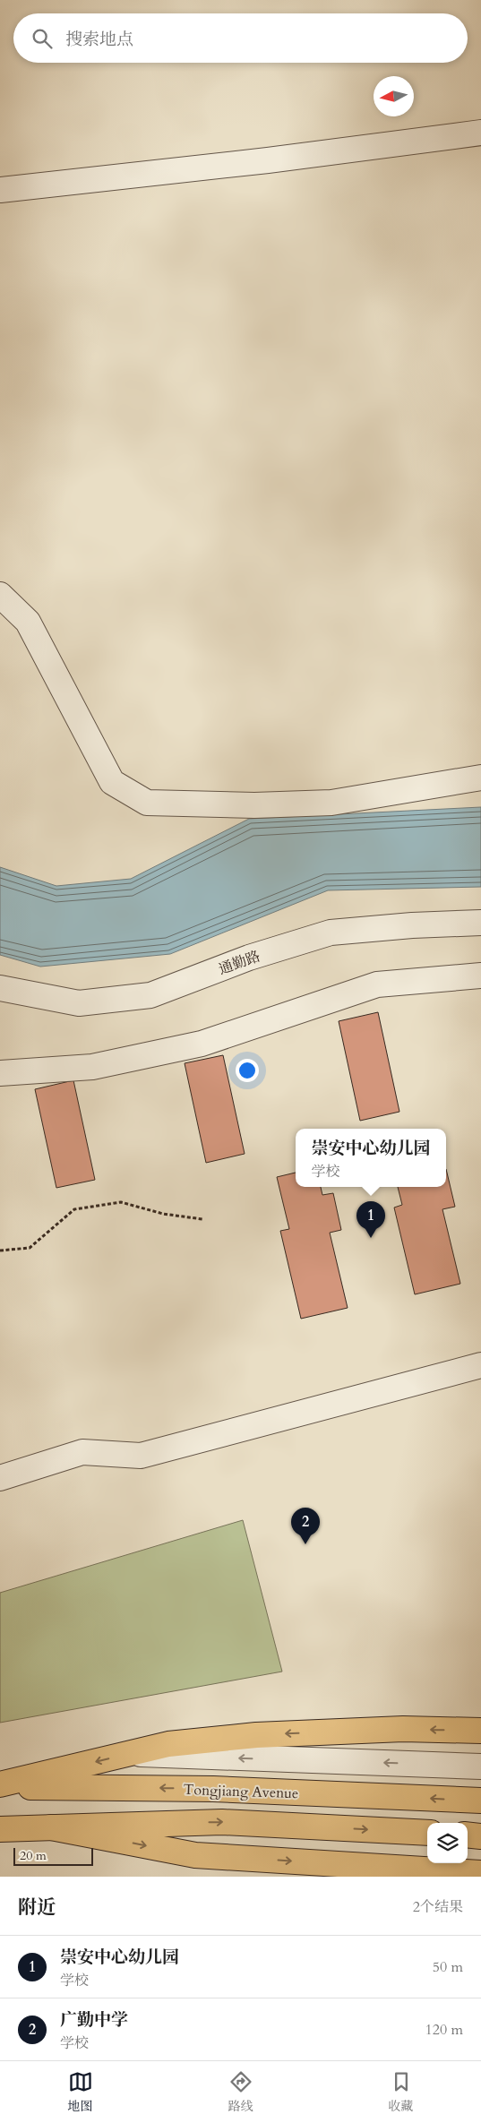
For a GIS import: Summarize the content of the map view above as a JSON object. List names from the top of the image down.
{
  "streets": {
    "highway": ["Tongjiang Avenue"],
    "street": ["通勤路"]
  },
  "scale_bar": "20 m",
  "north": "left",
  "page": {
    "search": "搜索地点",
    "popup": ["崇安中心幼儿园", "学校"],
    "pins": ["1", "2"],
    "scale": "20 m",
    "heading": ["附近", "2个结果"],
    "list": [
      {
        "mark": "1",
        "name": "崇安中心幼儿园",
        "note": "学校",
        "value": "50 m"
      },
      {
        "mark": "2",
        "name": "广勤中学",
        "note": "学校",
        "value": "120 m"
      }
    ],
    "nav": ["地图", "路线", "收藏"]
  }
}
